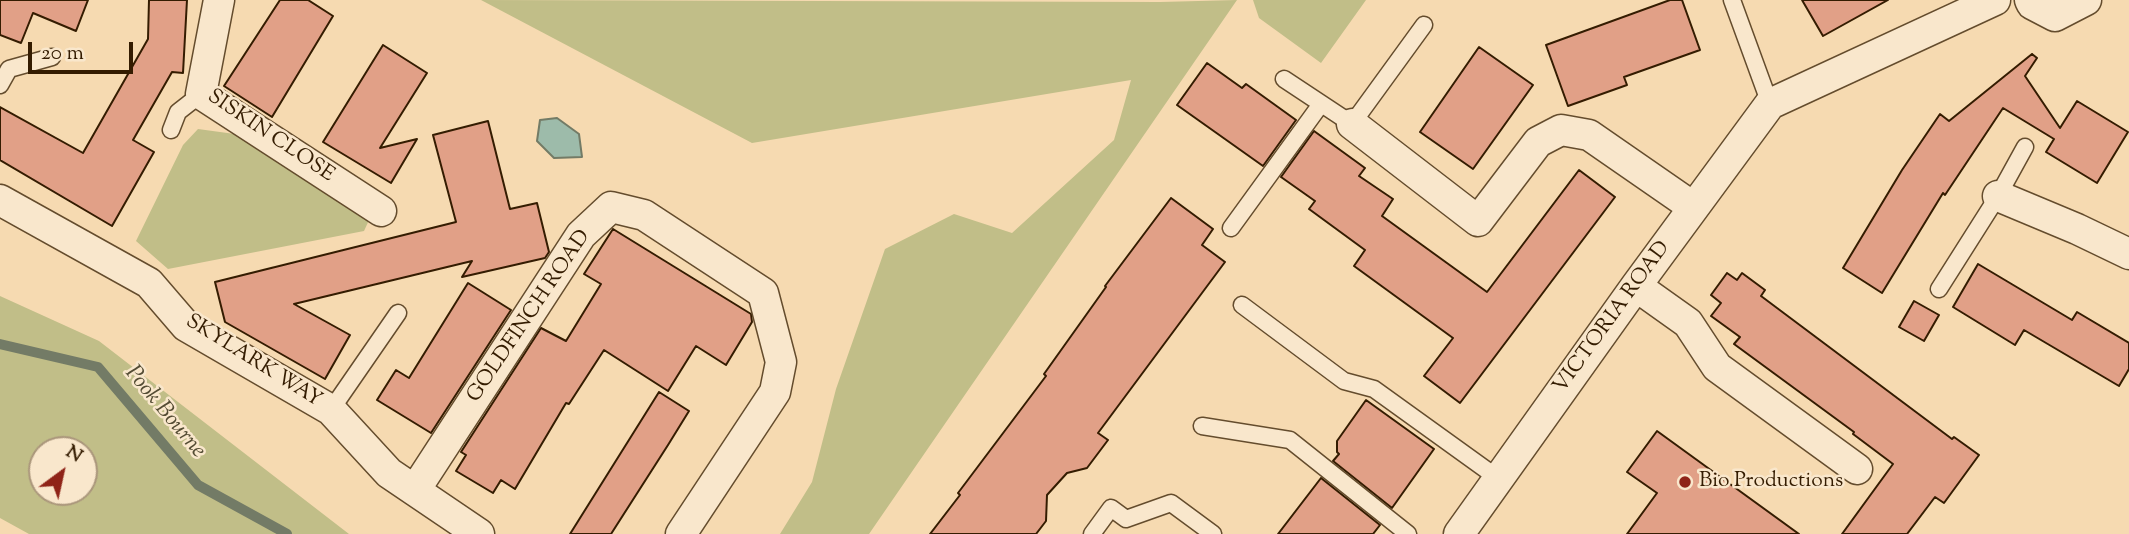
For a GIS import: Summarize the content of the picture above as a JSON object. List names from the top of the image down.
{
  "streets": {
    "street": [
      "SISKIN CLOSE",
      "GOLDFINCH ROAD",
      "VICTORIA ROAD",
      "SKYLARK WAY"
    ]
  },
  "crossings": [
    ["GOLDFINCH ROAD", "SKYLARK WAY"]
  ],
  "water": ["Pook Bourne"],
  "places": ["Bio Productions"],
  "scale_bar": "20 m",
  "north": "top right"
}
